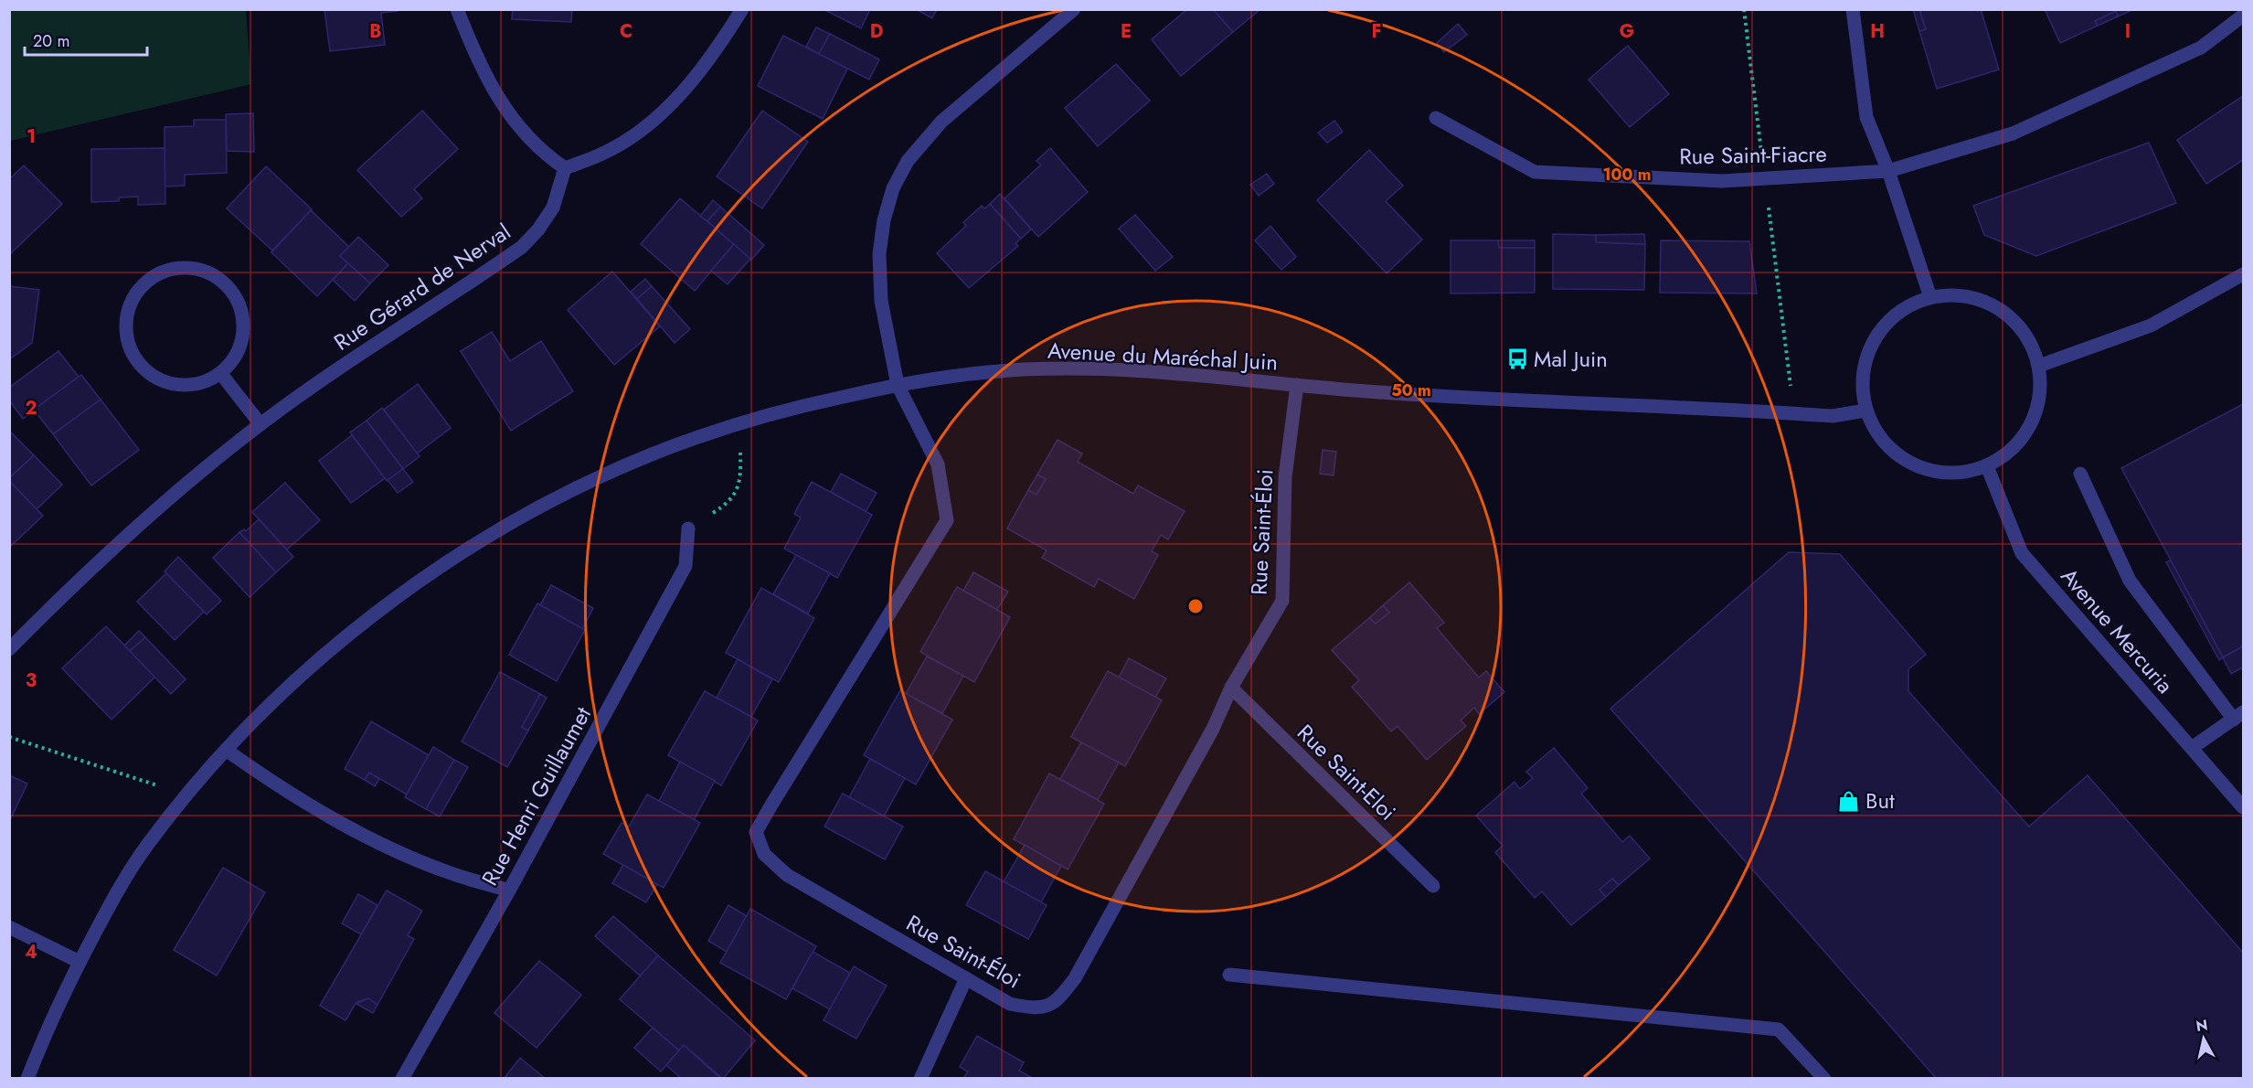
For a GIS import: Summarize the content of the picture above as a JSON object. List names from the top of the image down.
{
  "streets": {
    "street": [
      "Rue Saint-Fiacre",
      "Rue Gérard de Nerval",
      "Avenue du Maréchal Juin",
      "Rue Saint-Éloi",
      "Avenue Mercuria",
      "Rue Saint-Eloi",
      "Rue Henri Guillaumet"
    ]
  },
  "crossings": [
    ["Avenue du Maréchal Juin", "Rue Saint-Éloi"],
    ["Avenue du Maréchal Juin", "Avenue Mercuria"],
    ["Rue Saint-Éloi", "Rue Saint-Eloi"]
  ],
  "places": {
    "bus stop": ["Mal Juin"],
    "shop": ["But"]
  },
  "scale_bar": "20 m",
  "north": "top",
  "grid": {
    "columns": [
      "B",
      "C",
      "D",
      "E",
      "F",
      "G",
      "H",
      "I"
    ],
    "rows": [
      "1",
      "2",
      "3",
      "4"
    ]
  },
  "rings": ["100 m", "50 m"]
}
